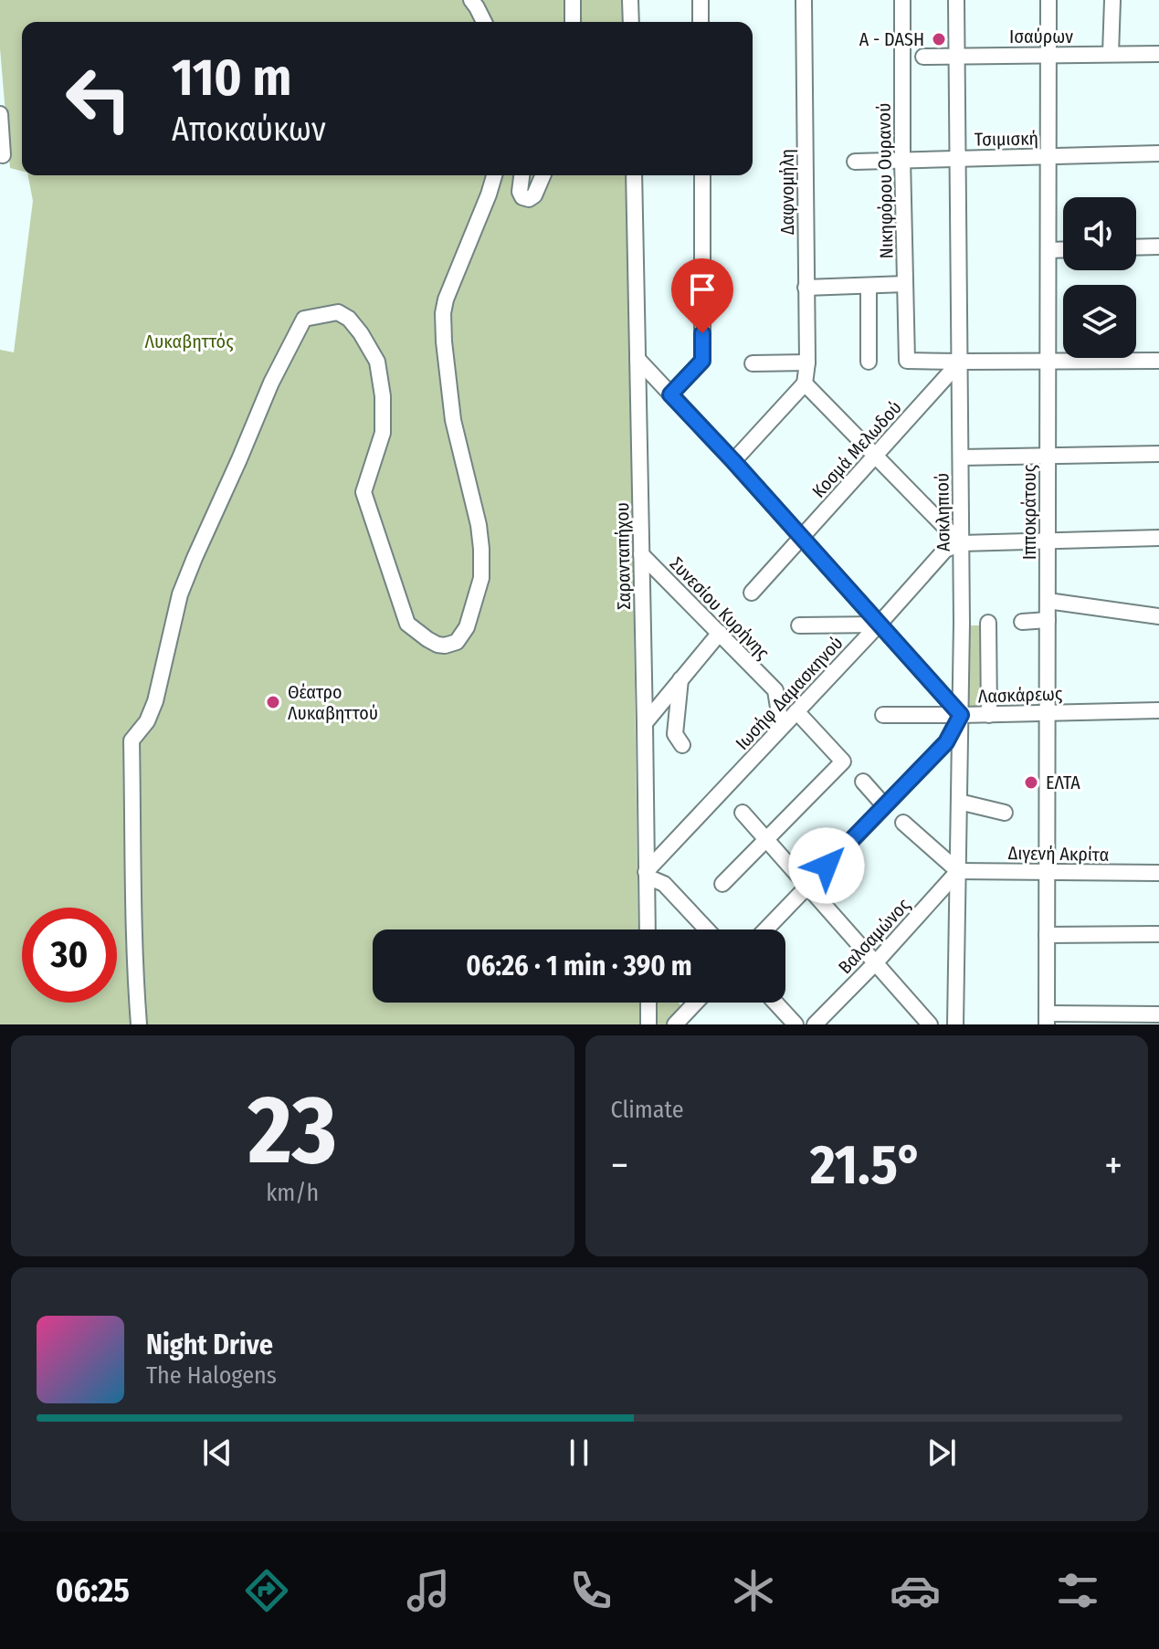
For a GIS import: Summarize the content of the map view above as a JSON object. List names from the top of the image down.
{
  "streets": {
    "street": [
      "Ισαύρων",
      "Τσιμισκή",
      "Νικηφόρου Ουρανού",
      "Δαφνομήλη",
      "Κοσμά Μελωδού",
      "Ασκληπιού",
      "Ιπποκράτους",
      "Σαρανταπήχου",
      "Συνεσίου Κυρήνης",
      "Ιωσήφ Δαμασκηνού",
      "Λασκάρεως",
      "Διγενή Ακρίτα",
      "Βαλσαμώνος"
    ]
  },
  "crossings": [
    ["Ισαύρων", "Ασκληπιού"],
    ["Ισαύρων", "Ιπποκράτους"],
    ["Τσιμισκή", "Νικηφόρου Ουρανού"],
    ["Τσιμισκή", "Ασκληπιού"],
    ["Τσιμισκή", "Ιπποκράτους"],
    ["Νικηφόρου Ουρανού", "Κοσμά Μελωδού"],
    ["Νικηφόρου Ουρανού", "Ασκληπιού"],
    ["Κοσμά Μελωδού", "Ασκληπιού"],
    ["Ασκληπιού", "Ιωσήφ Δαμασκηνού"],
    ["Ασκληπιού", "Λασκάρεως"],
    ["Ασκληπιού", "Διγενή Ακρίτα"],
    ["Ασκληπιού", "Βαλσαμώνος"],
    ["Ιπποκράτους", "Λασκάρεως"],
    ["Ιπποκράτους", "Διγενή Ακρίτα"],
    ["Σαρανταπήχου", "Συνεσίου Κυρήνης"],
    ["Σαρανταπήχου", "Ιωσήφ Δαμασκηνού"],
    ["Συνεσίου Κυρήνης", "Ιωσήφ Δαμασκηνού"],
    ["Διγενή Ακρίτα", "Βαλσαμώνος"]
  ],
  "parks": ["Λυκαβηττός"],
  "places": ["A - DASH", "Θέατρο Λυκαβηττού", "ΕΛΤΑ"],
  "page": {
    "turn": ["110 m", "Αποκαύκων"],
    "limit": "30",
    "trip": "06:26 · 1 min · 390 m",
    "tile": [
      ["23", "km/h"],
      "Climate"
    ],
    "heat": ["−", "21.5°", "+"],
    "song": ["Night Drive", "The Halogens"],
    "tabs": "06:25"
  }
}
